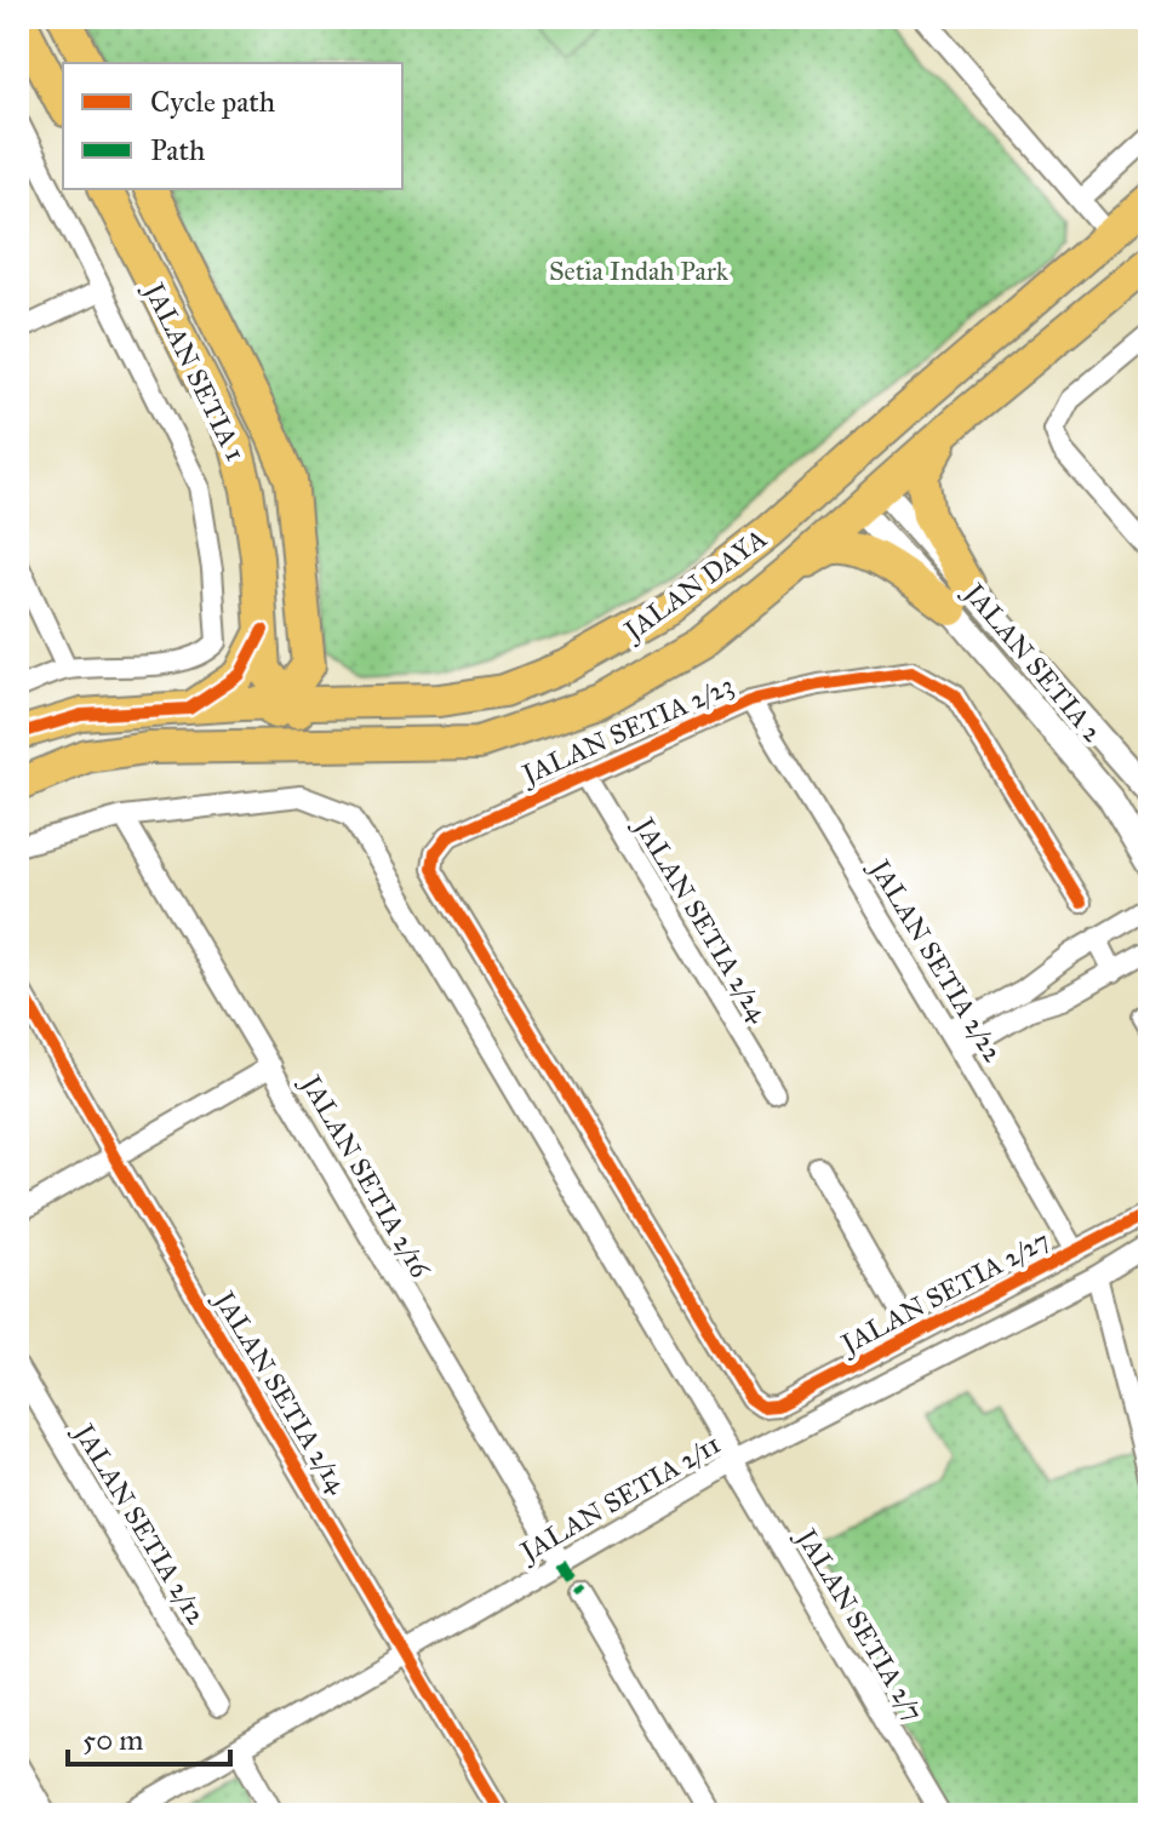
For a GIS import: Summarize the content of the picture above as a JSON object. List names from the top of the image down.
{
  "streets": {
    "main road": ["JALAN SETIA 1", "JALAN DAYA"],
    "street": [
      "JALAN SETIA 2",
      "JALAN SETIA 2/23",
      "JALAN SETIA 2/24",
      "JALAN SETIA 2/22",
      "JALAN SETIA 2/16",
      "JALAN SETIA 2/27",
      "JALAN SETIA 2/14",
      "JALAN SETIA 2/11",
      "JALAN SETIA 2/12",
      "JALAN SETIA 2/7"
    ]
  },
  "crossings": [
    ["JALAN SETIA 1", "JALAN DAYA"],
    ["JALAN DAYA", "JALAN SETIA 2"],
    ["JALAN SETIA 2/23", "JALAN SETIA 2/24"],
    ["JALAN SETIA 2/23", "JALAN SETIA 2/22"],
    ["JALAN SETIA 2/23", "JALAN SETIA 2/27"],
    ["JALAN SETIA 2/22", "JALAN SETIA 2/27"],
    ["JALAN SETIA 2/16", "JALAN SETIA 2/11"],
    ["JALAN SETIA 2/16", "JALAN SETIA 2/7"],
    ["JALAN SETIA 2/14", "JALAN SETIA 2/11"],
    ["JALAN SETIA 2/11", "JALAN SETIA 2/7"]
  ],
  "parks": ["Setia Indah Park"],
  "legend": ["Cycle path", "Path"],
  "scale_bar": "50 m"
}
